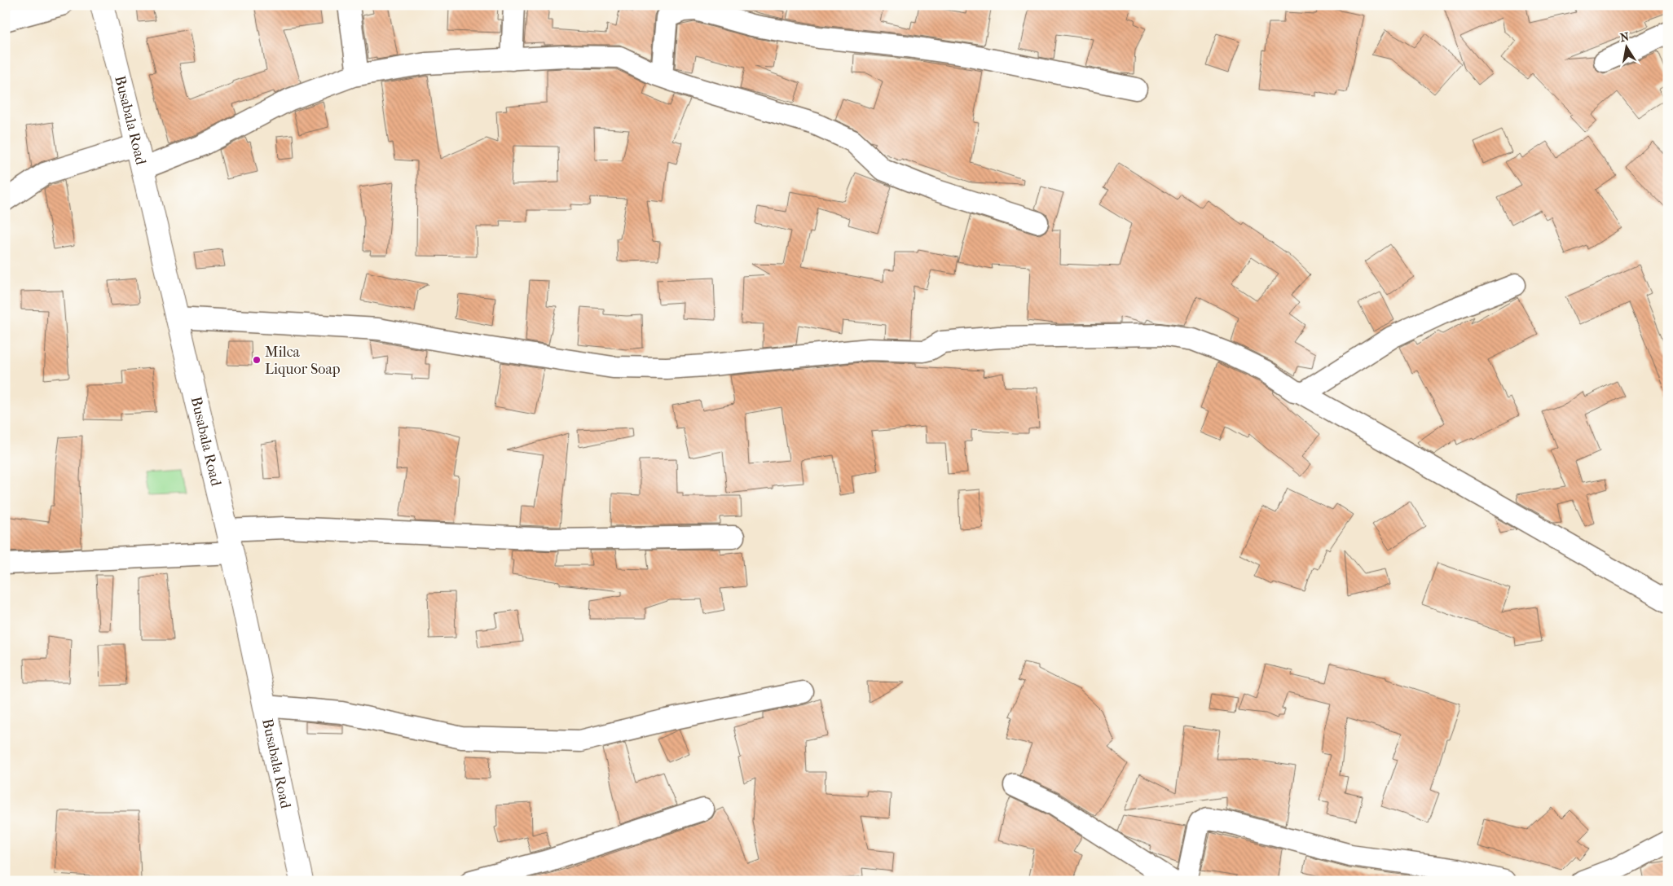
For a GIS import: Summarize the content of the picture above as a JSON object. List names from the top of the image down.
{
  "streets": {
    "street": ["Busabala Road"]
  },
  "places": ["Milca Liquor Soap"],
  "north": "top"
}
